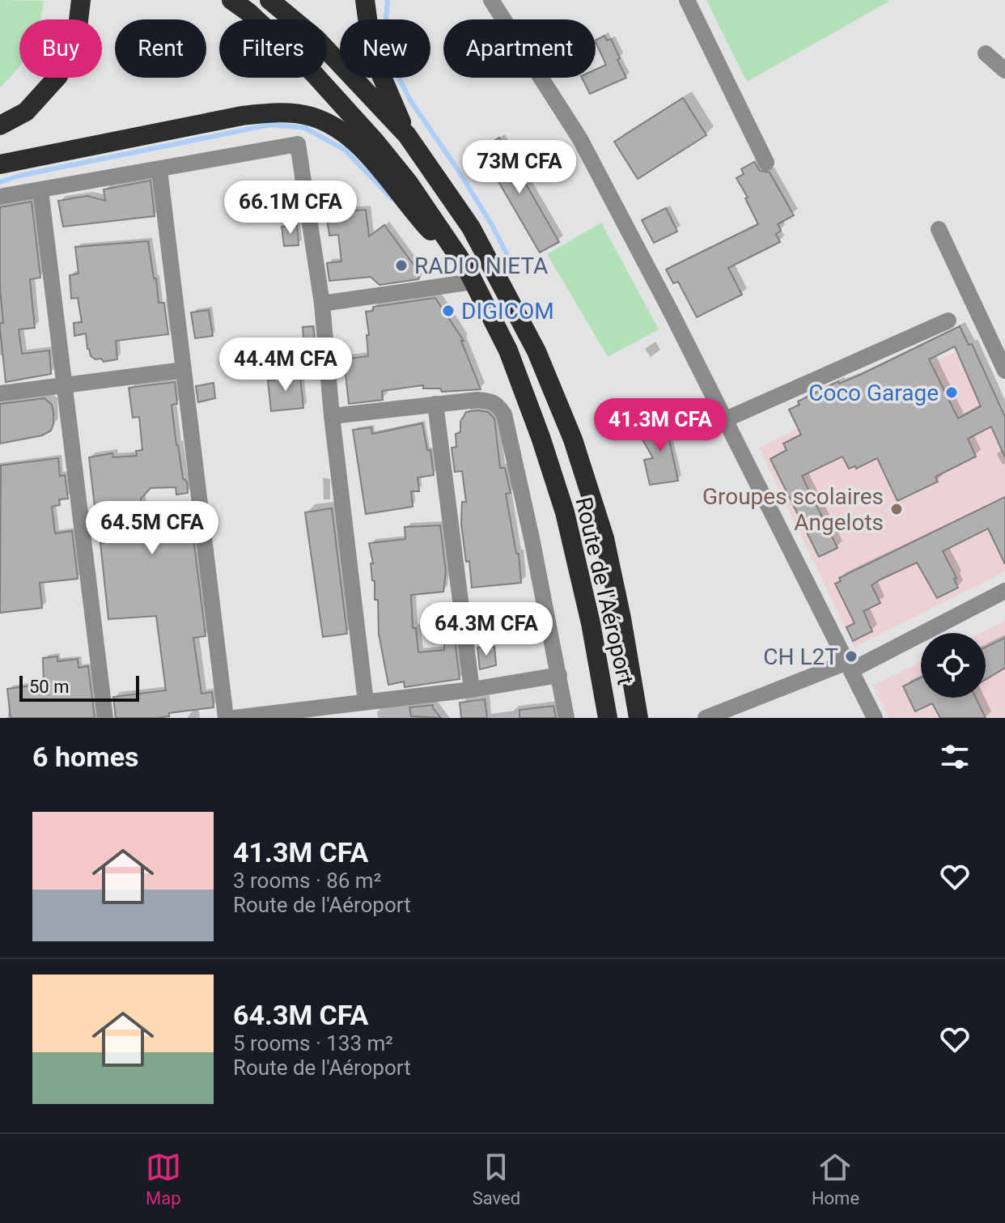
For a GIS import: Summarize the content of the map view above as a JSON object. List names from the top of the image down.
{
  "streets": {
    "highway": ["Route de l'Aéroport"]
  },
  "places": [
    "RADIO NIETA",
    "DIGICOM",
    "Coco Garage",
    "Groupes scolaires Angelots",
    "CH L2T"
  ],
  "scale_bar": "50 m",
  "page": {
    "chip": [
      "Buy",
      "Rent",
      "Filters",
      "New",
      "Apartment"
    ],
    "price": [
      "73M CFA",
      "66.1M CFA",
      "44.4M CFA",
      "41.3M CFA",
      "64.5M CFA",
      "64.3M CFA"
    ],
    "scale": "50 m",
    "heading": "6 homes",
    "list": [
      {
        "name": "41.3M CFA",
        "note": "3 rooms · 86 m² · Route de l'Aéroport"
      },
      {
        "name": "64.3M CFA",
        "note": "5 rooms · 133 m² · Route de l'Aéroport"
      }
    ],
    "tabs": ["Map", "Saved", "Home"]
  }
}
